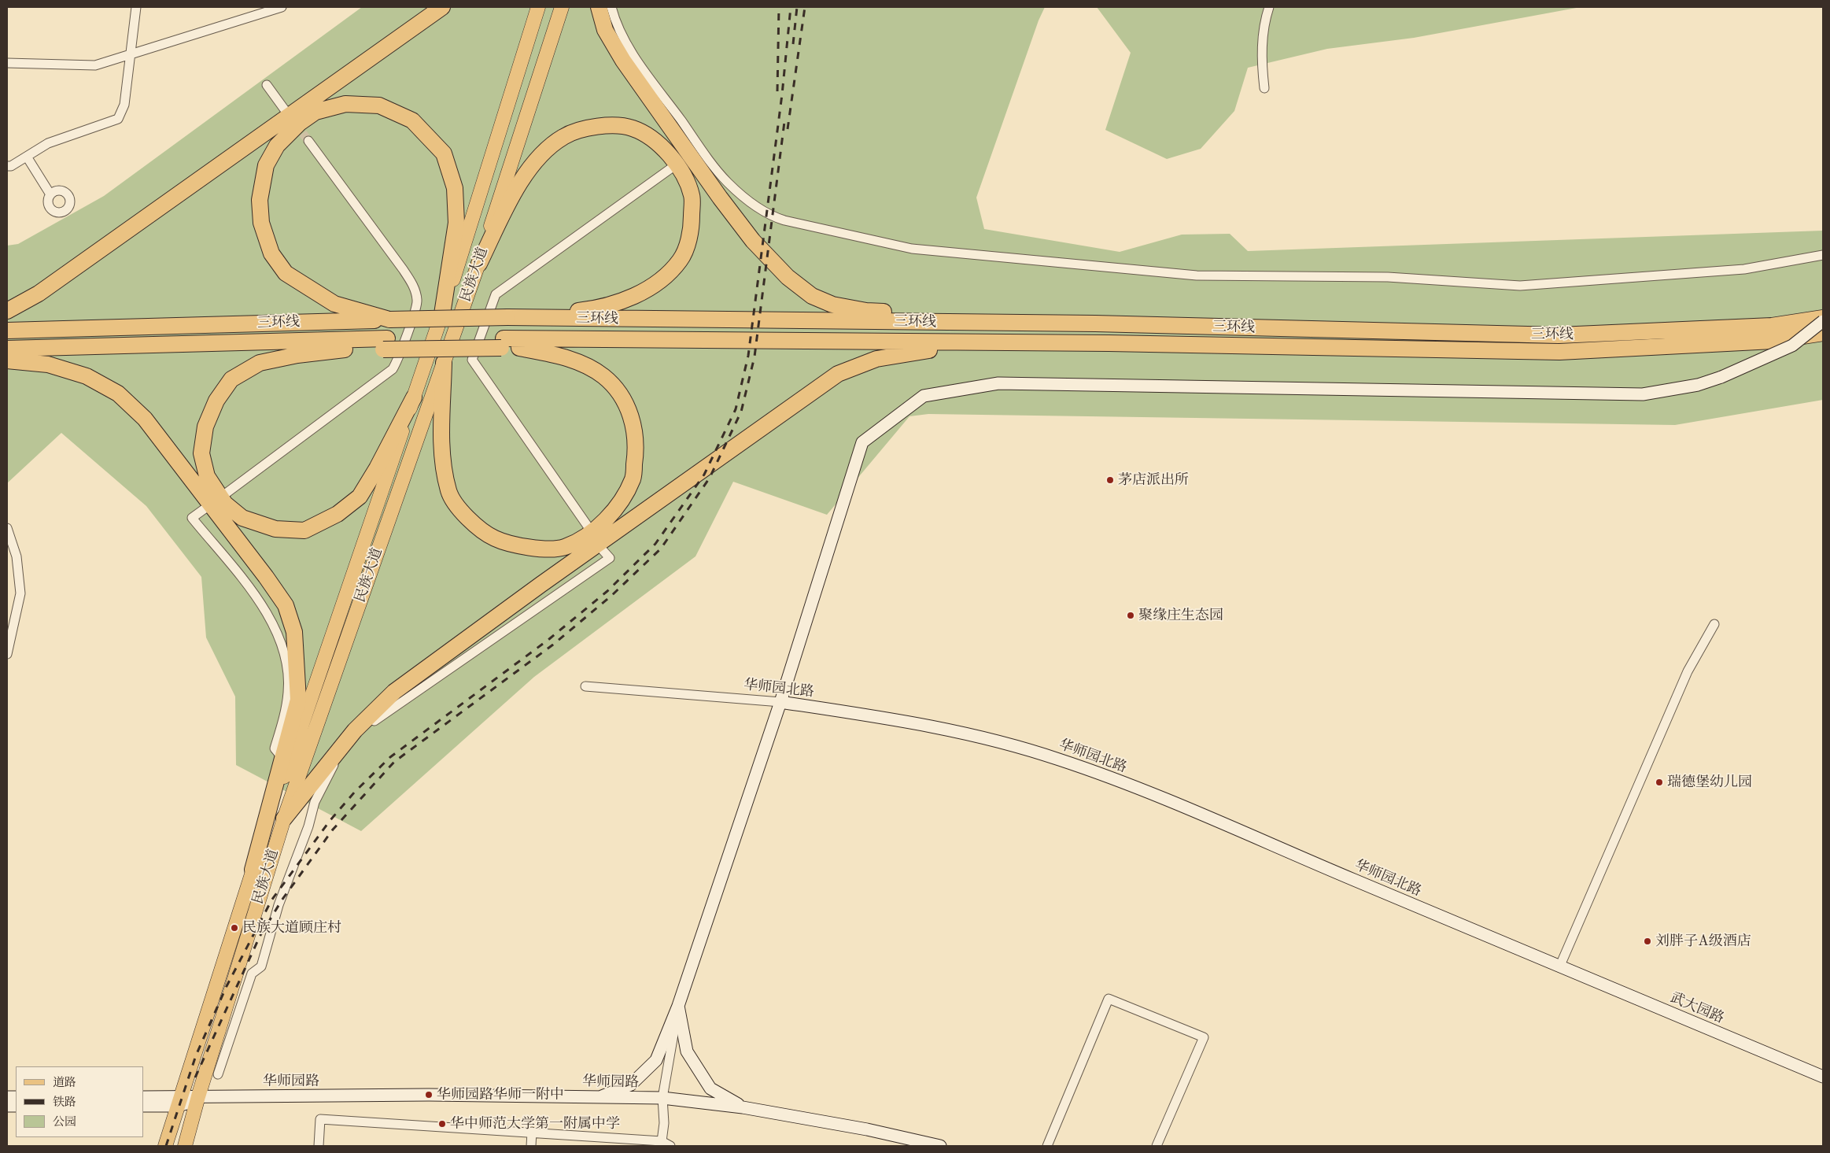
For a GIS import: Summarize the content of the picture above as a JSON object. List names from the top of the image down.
{
  "streets": {
    "highway": ["三环线"],
    "main road": [
      "民族大道",
      "华师园北路",
      "武大园路",
      "华师园路"
    ]
  },
  "crossings": [
    ["民族大道", "华师园路"],
    ["华师园北路", "武大园路"]
  ],
  "places": [
    "茅店派出所",
    "聚缘庄生态园",
    "瑞德堡幼儿园",
    "民族大道顾庄村",
    "刘胖子A级酒店",
    "华师园路华师一附中",
    "华中师范大学第一附属中学"
  ],
  "legend": ["道路", "铁路", "公园"]
}
